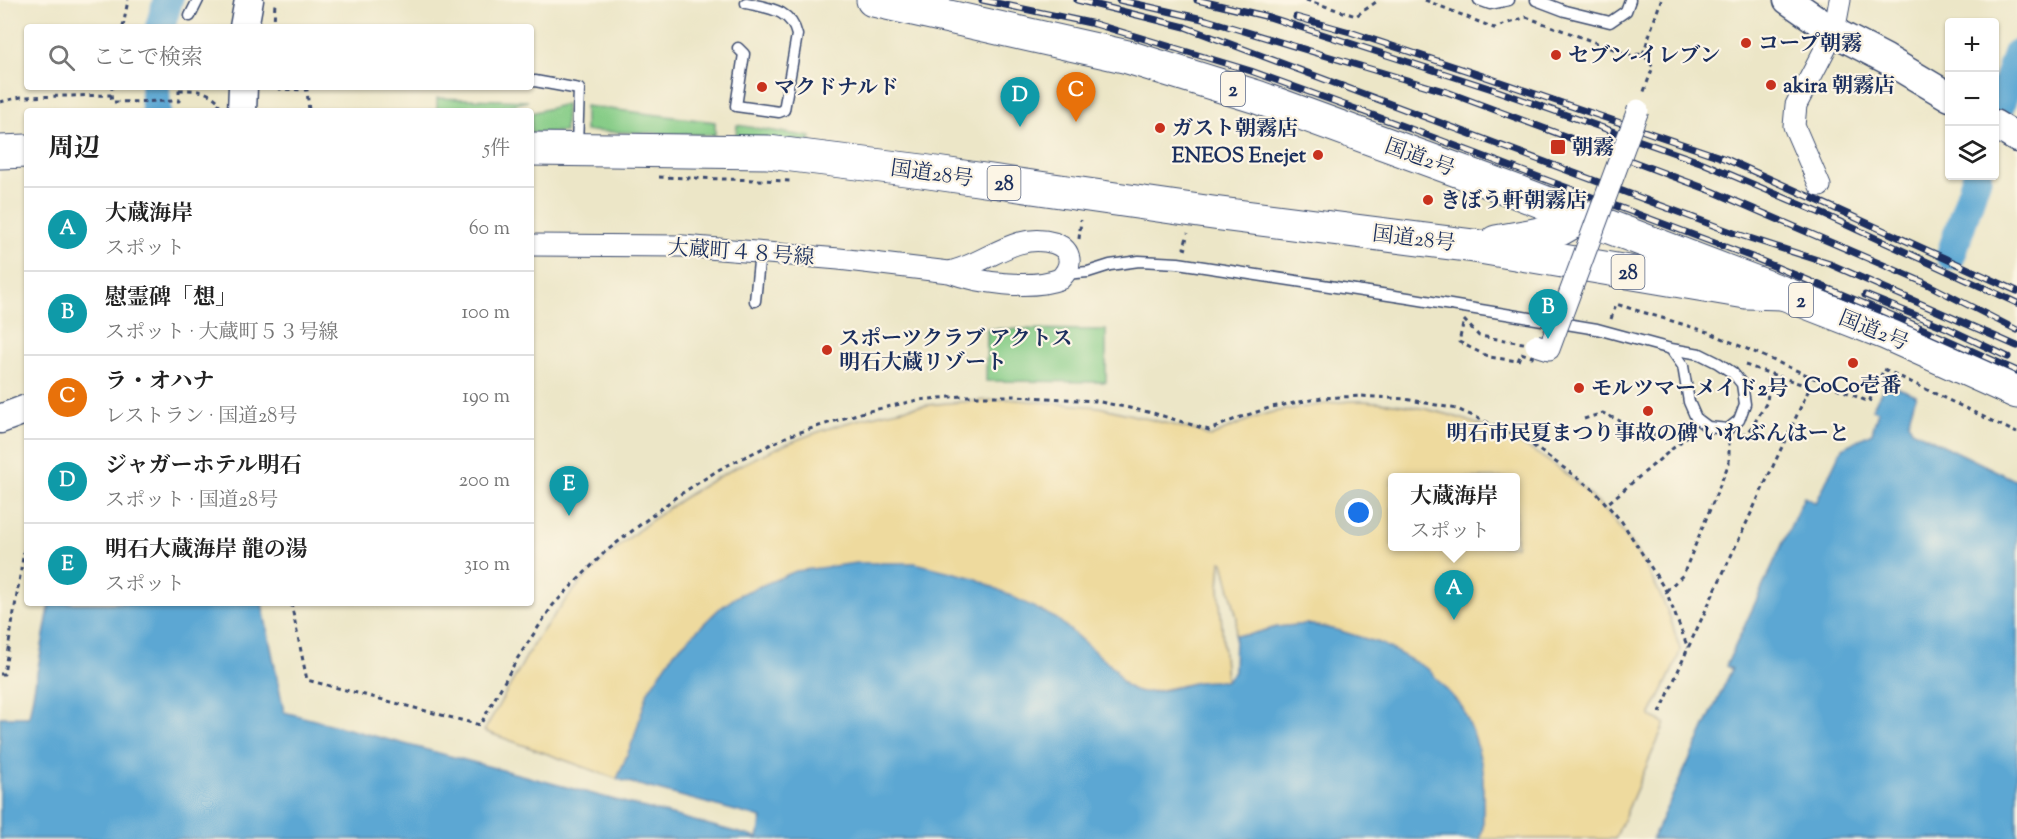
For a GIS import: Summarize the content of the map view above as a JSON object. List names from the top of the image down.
{
  "streets": {
    "highway": [
      "2",
      "国道2号",
      "国道28号",
      "28"
    ],
    "street": ["大蔵町４８号線"]
  },
  "crossings": [
    ["国道2号", "国道28号"]
  ],
  "places": {
    "other": [
      "コープ朝霧",
      "セブン-イレブン",
      "akira 朝霧店",
      "マクドナルド",
      "ガスト朝霧店",
      "ENEOS Enejet",
      "きぼう軒朝霧店",
      "スポーツクラブ アクトス 明石大蔵リゾート",
      "CoCo壱番",
      "モルツマーメイド2号",
      "明石市民夏まつり事故の碑 いれぶんはーと"
    ],
    "transit": ["朝霧"]
  },
  "page": {
    "map_buttons": ["+", "−"],
    "search": "ここで検索",
    "pins": [
      "C",
      "D",
      "B",
      "E",
      "A"
    ],
    "heading": ["周辺", "5件"],
    "list": [
      {
        "mark": "A",
        "name": "大蔵海岸",
        "note": "スポット",
        "value": "60 m"
      },
      {
        "mark": "B",
        "name": "慰霊碑「想」",
        "note": "スポット · 大蔵町５３号線",
        "value": "100 m"
      },
      {
        "mark": "C",
        "name": "ラ・オハナ",
        "note": "レストラン · 国道28号",
        "value": "190 m"
      },
      {
        "mark": "D",
        "name": "ジャガーホテル明石",
        "note": "スポット · 国道28号",
        "value": "200 m"
      },
      {
        "mark": "E",
        "name": "明石大蔵海岸 龍の湯",
        "note": "スポット",
        "value": "310 m"
      }
    ],
    "popup": ["大蔵海岸", "スポット"]
  }
}
